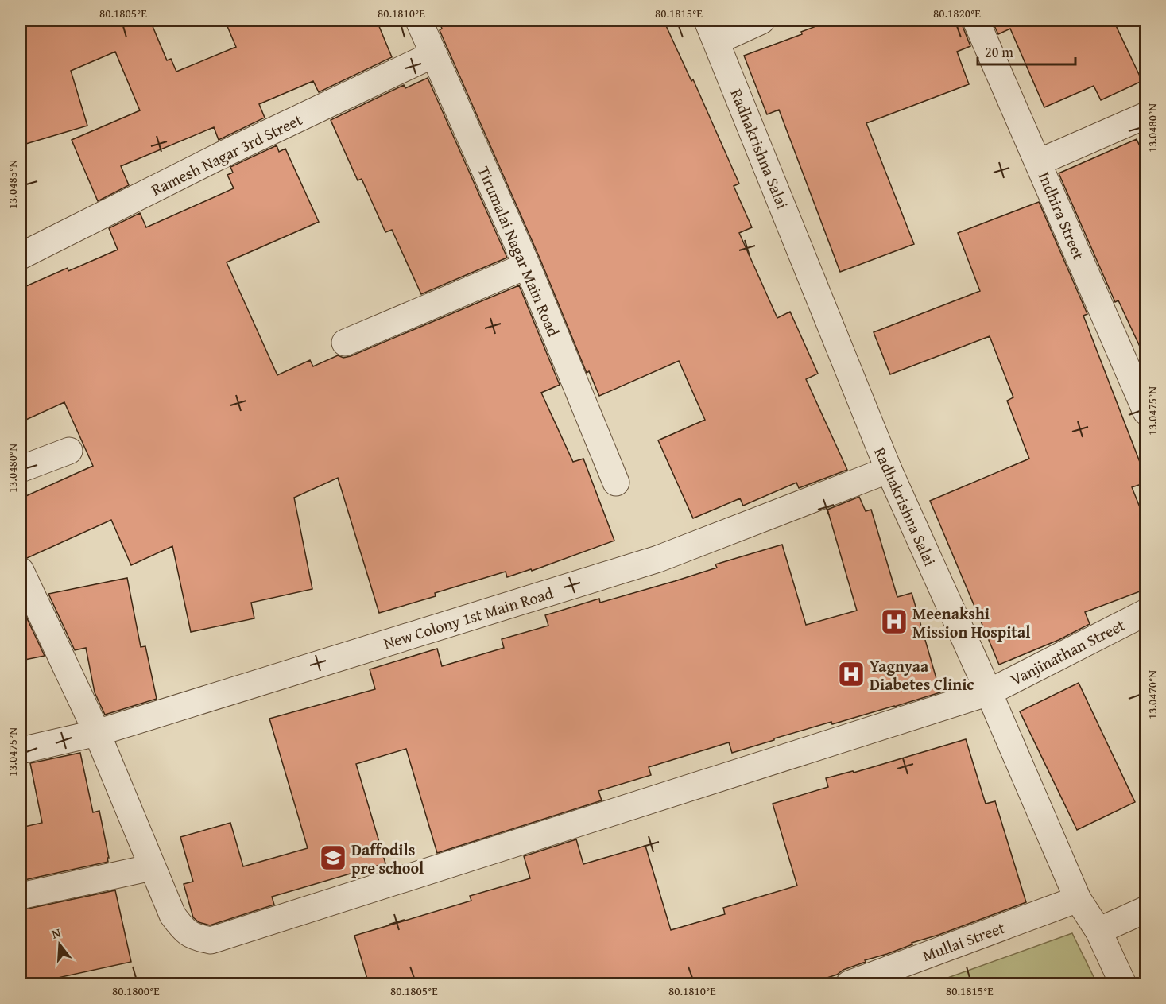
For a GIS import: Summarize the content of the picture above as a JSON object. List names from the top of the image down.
{
  "streets": {
    "street": [
      "Radhakrishna Salai",
      "Ramesh Nagar 3rd Street",
      "Indhira Street",
      "Tirumalai Nagar Main Road",
      "New Colony 1st Main Road",
      "Vanjinathan Street",
      "Mullai Street"
    ]
  },
  "crossings": [
    ["Radhakrishna Salai", "New Colony 1st Main Road"],
    ["Radhakrishna Salai", "Vanjinathan Street"],
    ["Radhakrishna Salai", "Mullai Street"],
    ["Ramesh Nagar 3rd Street", "Tirumalai Nagar Main Road"],
    ["New Colony 1st Main Road", "Vanjinathan Street"]
  ],
  "places": {
    "hospital": ["Meenakshi Mission Hospital", "Yagnyaa Diabetes Clinic"],
    "school or university": ["Daffodils pre school"]
  },
  "scale_bar": "20 m",
  "north": "top",
  "coordinates": [
    "80.1805°E",
    "80.1810°E",
    "80.1815°E",
    "80.1820°E",
    "13.0480°N",
    "13.0485°N",
    "13.0475°N",
    "13.0470°N",
    "80.1800°E"
  ]
}
